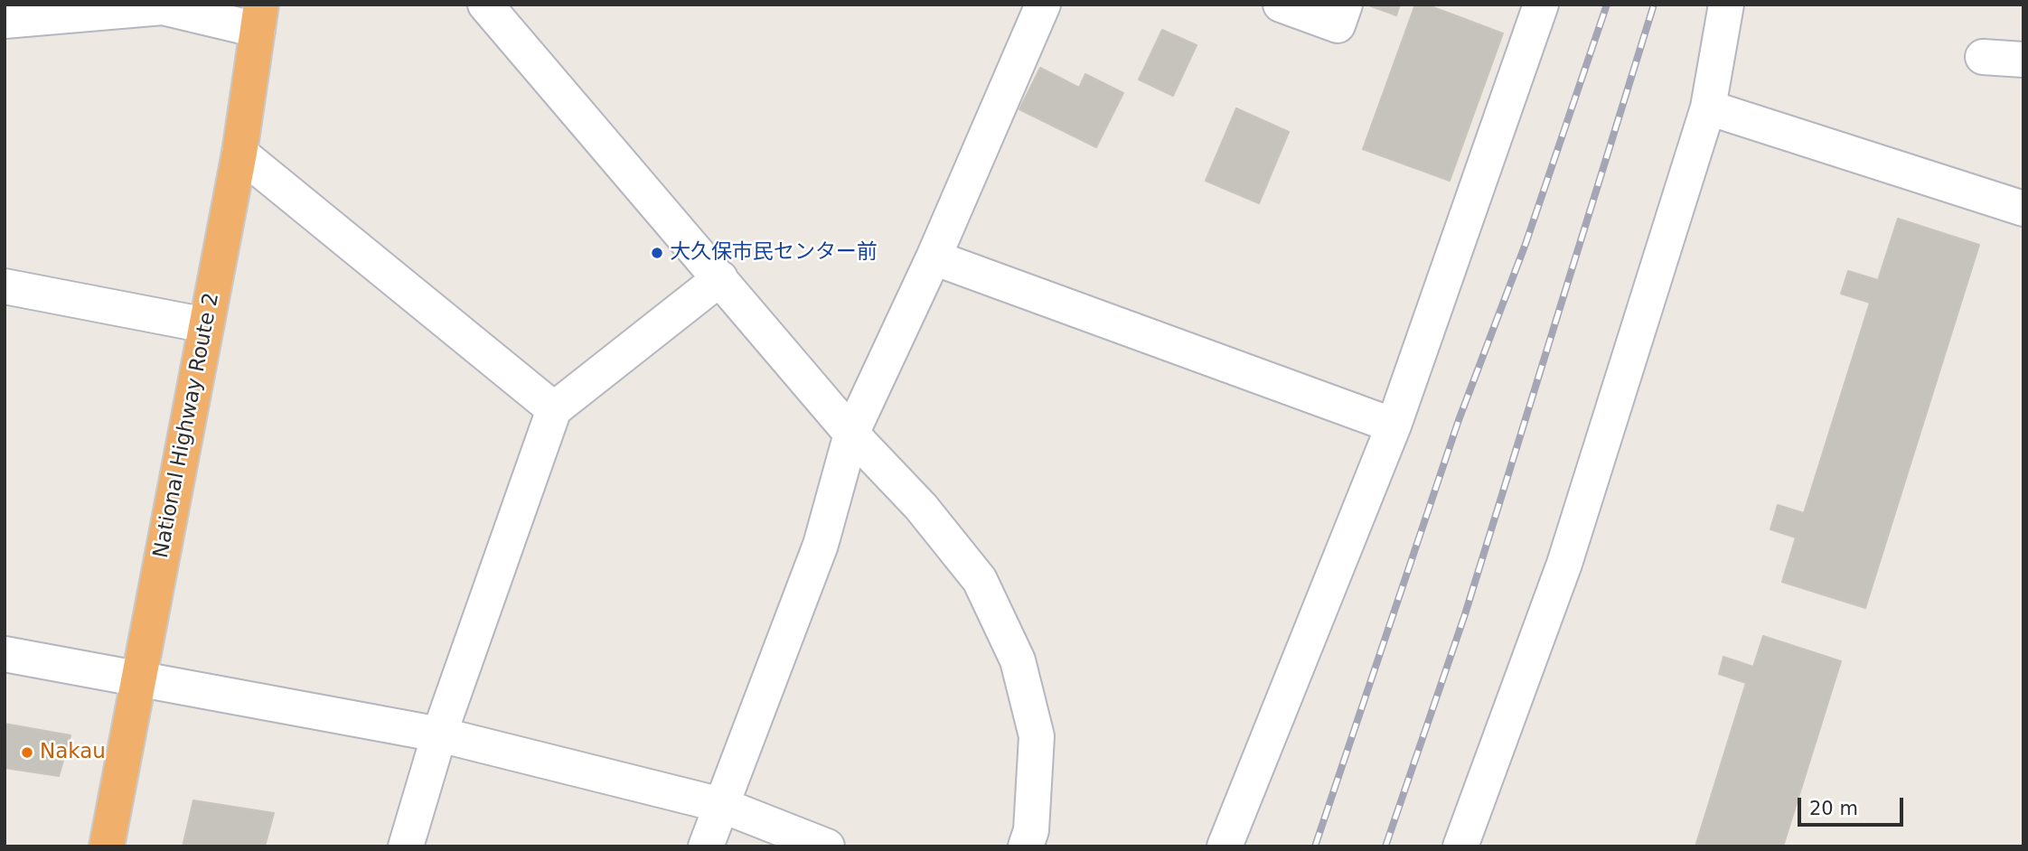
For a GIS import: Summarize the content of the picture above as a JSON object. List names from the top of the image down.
{
  "streets": {
    "highway": ["National Highway Route 2"]
  },
  "places": ["大久保市民センター前", "Nakau"],
  "scale_bar": "20 m"
}
